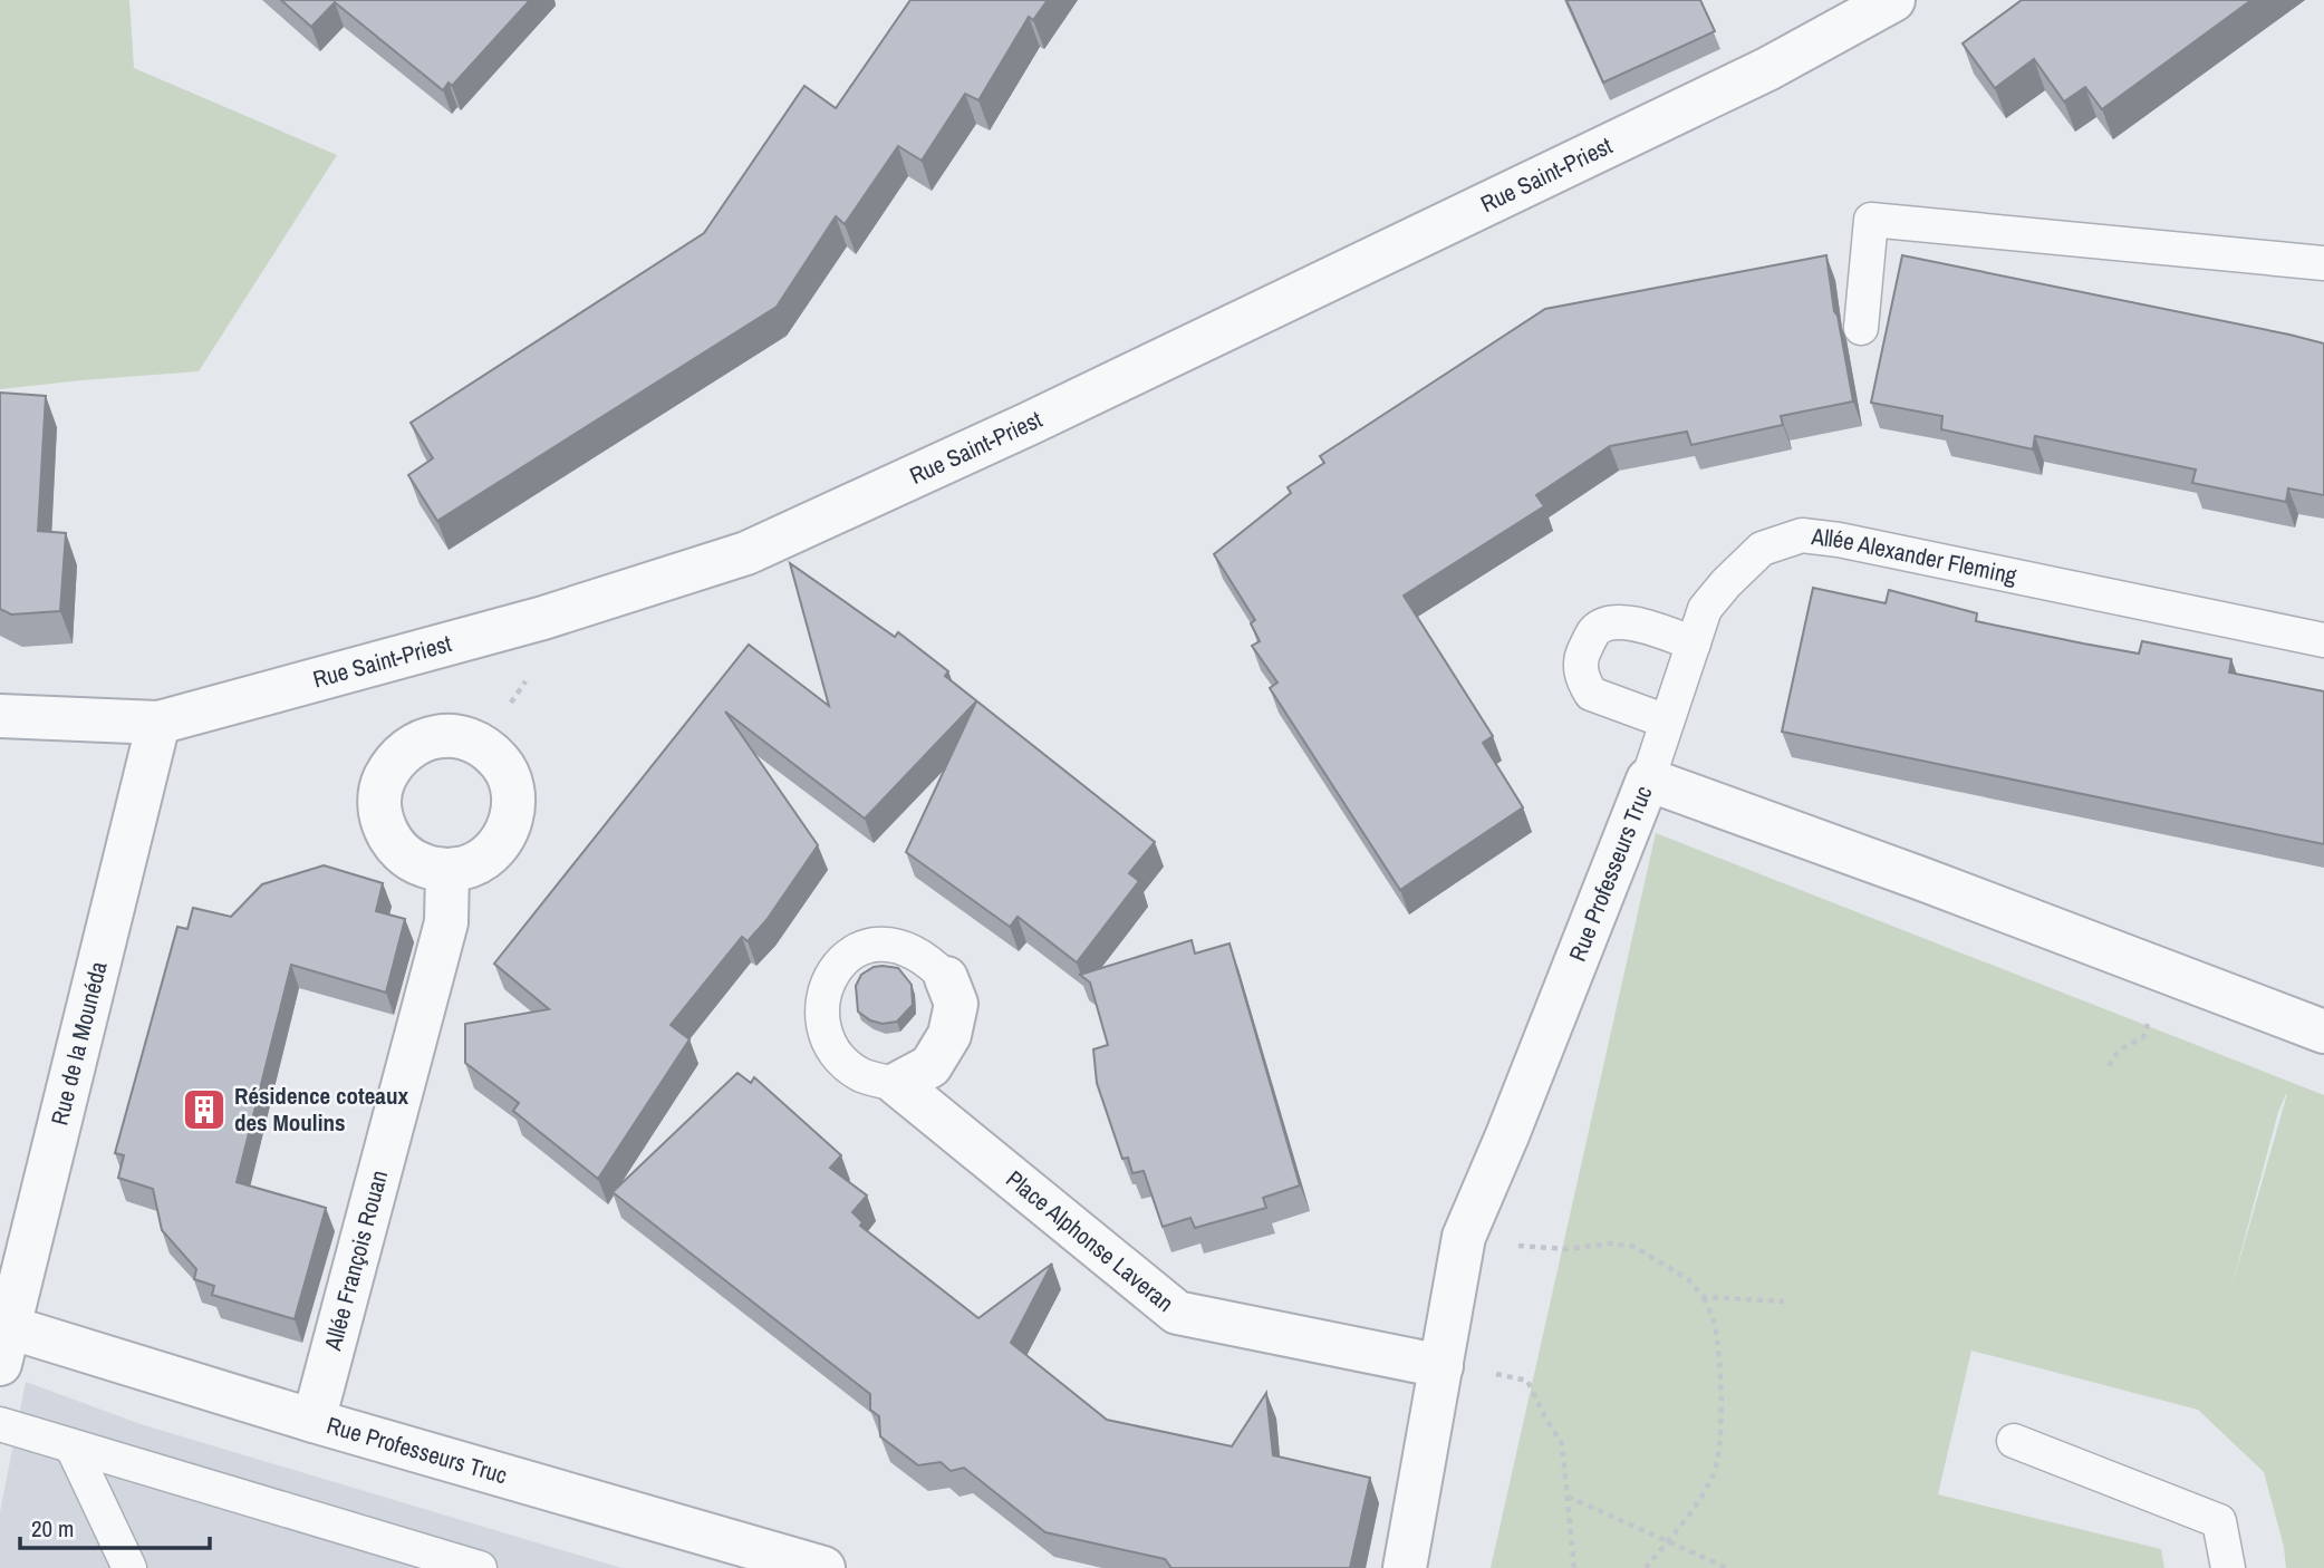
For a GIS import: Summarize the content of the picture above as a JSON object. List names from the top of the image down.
{
  "streets": {
    "street": [
      "Rue Saint-Priest",
      "Rue Professeurs Truc",
      "Rue de la Mounéda",
      "Place Alphonse Laveran",
      "Allée François Rouan"
    ],
    "lane": ["Allée Alexander Fleming"]
  },
  "crossings": [
    ["Rue Saint-Priest", "Rue de la Mounéda"],
    ["Allée Alexander Fleming", "Rue Professeurs Truc"],
    ["Rue Professeurs Truc", "Rue de la Mounéda"],
    ["Rue Professeurs Truc", "Place Alphonse Laveran"],
    ["Rue Professeurs Truc", "Allée François Rouan"]
  ],
  "places": {
    "building": ["Résidence coteaux des Moulins"]
  },
  "scale_bar": "20 m"
}
